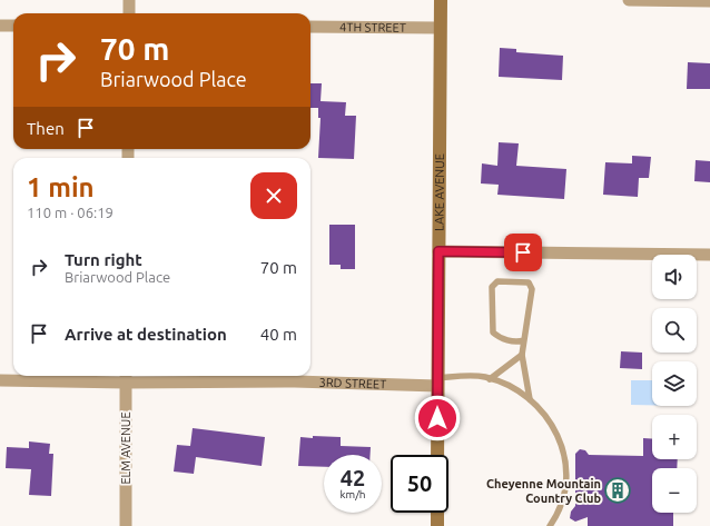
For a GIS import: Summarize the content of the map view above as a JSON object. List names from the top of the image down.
{
  "streets": {
    "main road": ["LAKE AVENUE"],
    "street": ["4TH STREET", "3RD STREET", "ELM AVENUE"]
  },
  "crossings": [
    ["4TH STREET", "LAKE AVENUE"],
    ["LAKE AVENUE", "3RD STREET"],
    ["3RD STREET", "ELM AVENUE"]
  ],
  "places": {
    "building": ["Cheyenne Mountain Country Club"]
  },
  "page": {
    "turn": ["70 m", "Briarwood Place"],
    "then": "Then",
    "heading": ["1 min", "110 m · 06:19"],
    "list": [
      {
        "name": "Turn right",
        "note": "Briarwood Place",
        "value": "70 m"
      },
      {
        "name": "Arrive at destination",
        "value": "40 m"
      }
    ],
    "map_buttons": ["+", "−"],
    "speed": "42 km/h",
    "limit": "50"
  }
}
